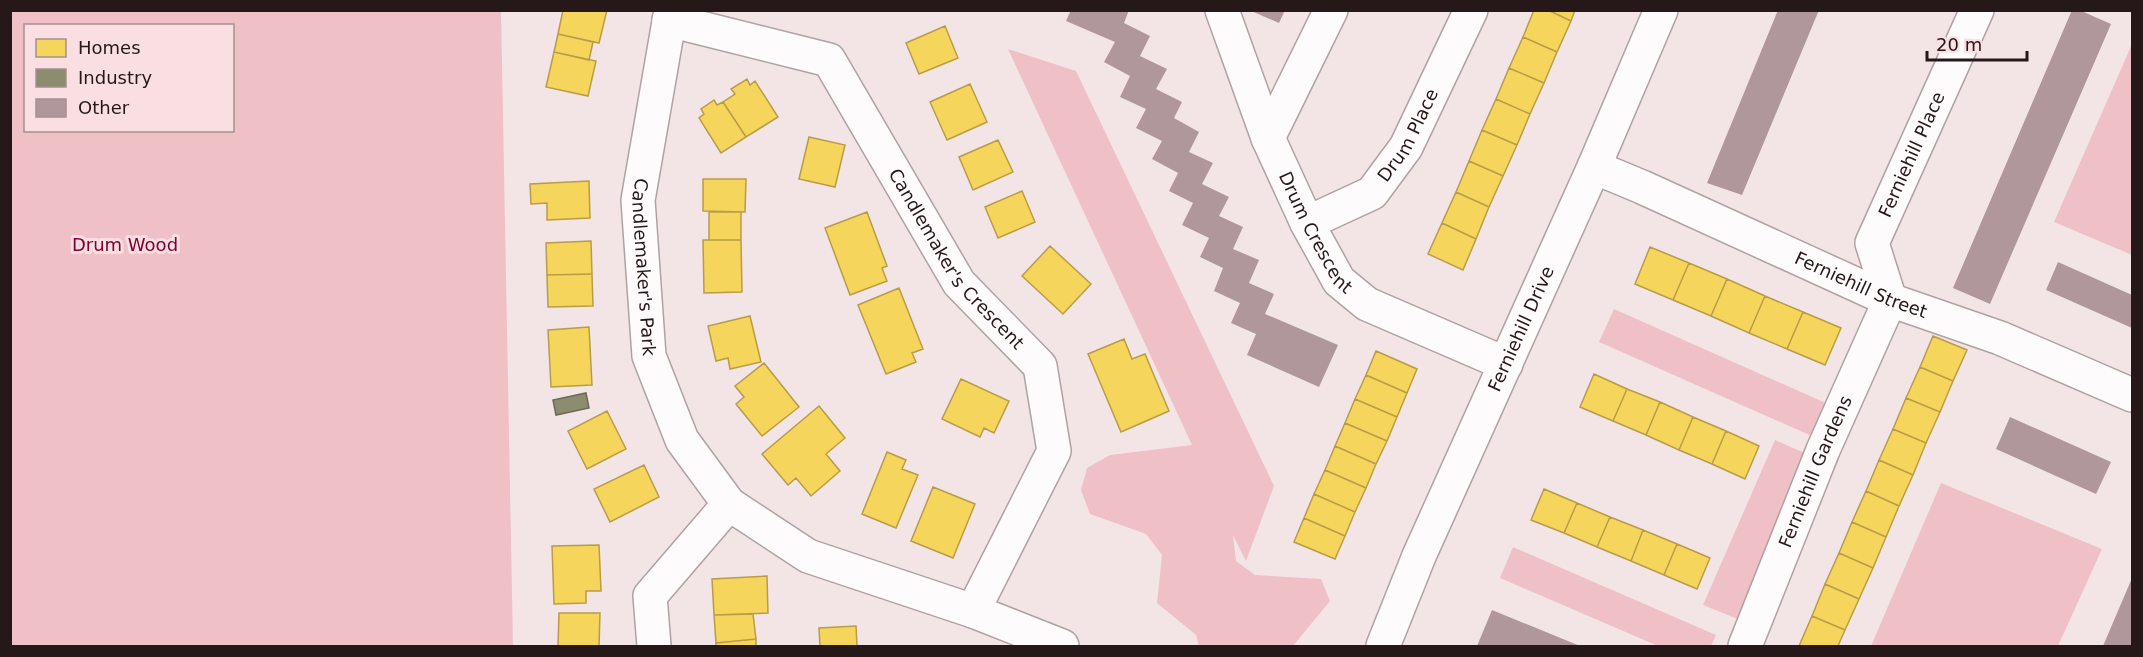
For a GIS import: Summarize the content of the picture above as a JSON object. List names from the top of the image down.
{
  "streets": {
    "street": [
      "Drum Place",
      "Ferniehill Place",
      "Drum Crescent",
      "Candlemaker's Crescent",
      "Candlemaker's Park",
      "Ferniehill Street",
      "Ferniehill Drive",
      "Ferniehill Gardens"
    ]
  },
  "crossings": [
    ["Drum Place", "Drum Crescent"],
    ["Ferniehill Place", "Ferniehill Street"],
    ["Ferniehill Place", "Ferniehill Gardens"],
    ["Drum Crescent", "Ferniehill Drive"],
    ["Candlemaker's Crescent", "Candlemaker's Park"],
    ["Ferniehill Street", "Ferniehill Drive"],
    ["Ferniehill Street", "Ferniehill Gardens"]
  ],
  "parks": ["Drum Wood"],
  "legend": ["Homes", "Industry", "Other"],
  "scale_bar": "20 m"
}
